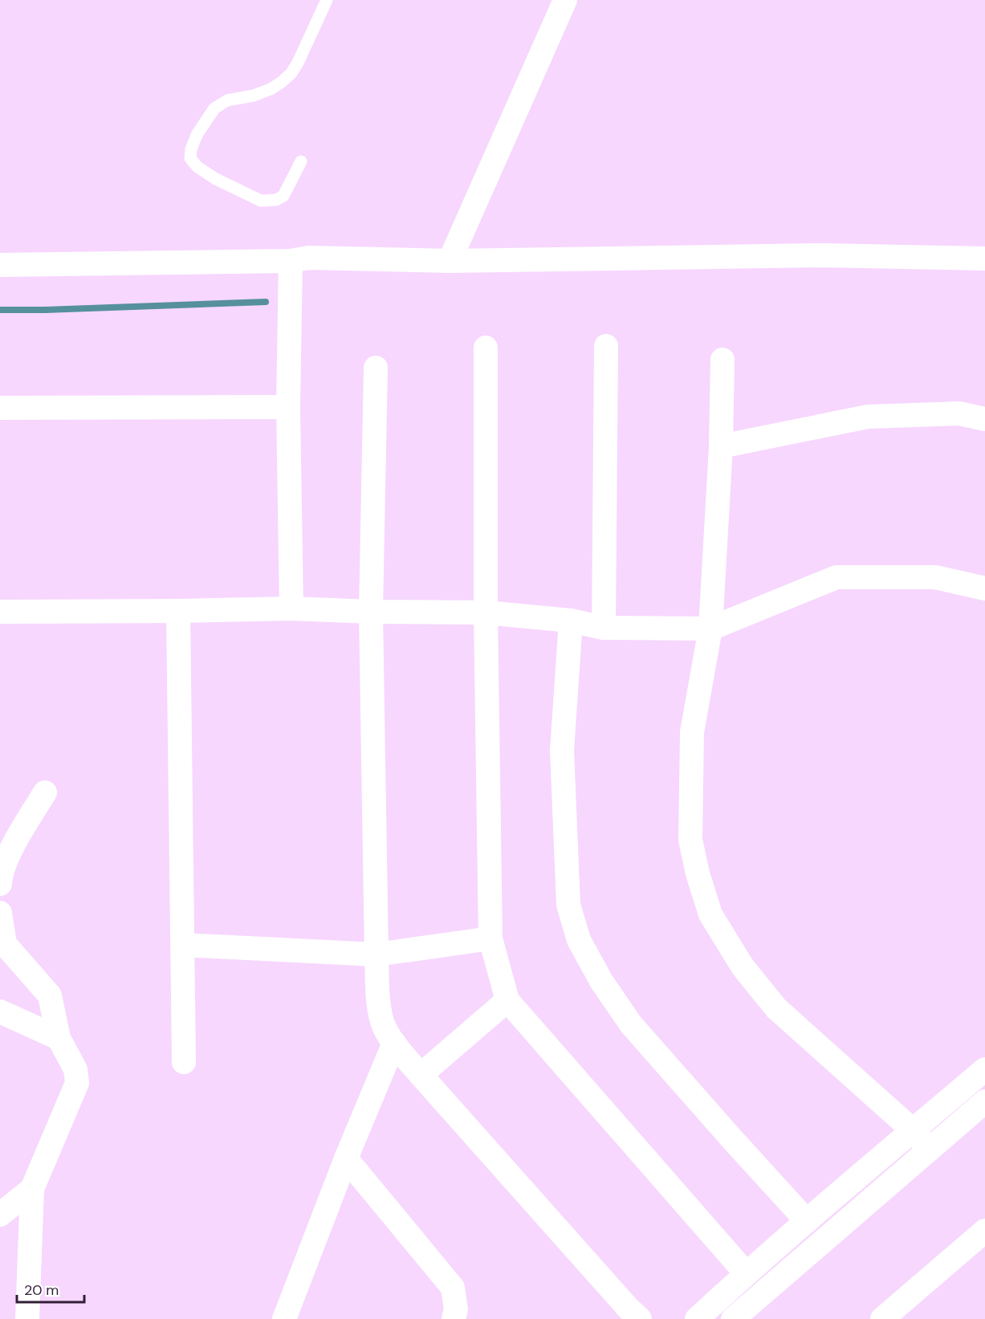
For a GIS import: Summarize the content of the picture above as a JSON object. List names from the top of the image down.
{
  "scale_bar": "20 m"
}
